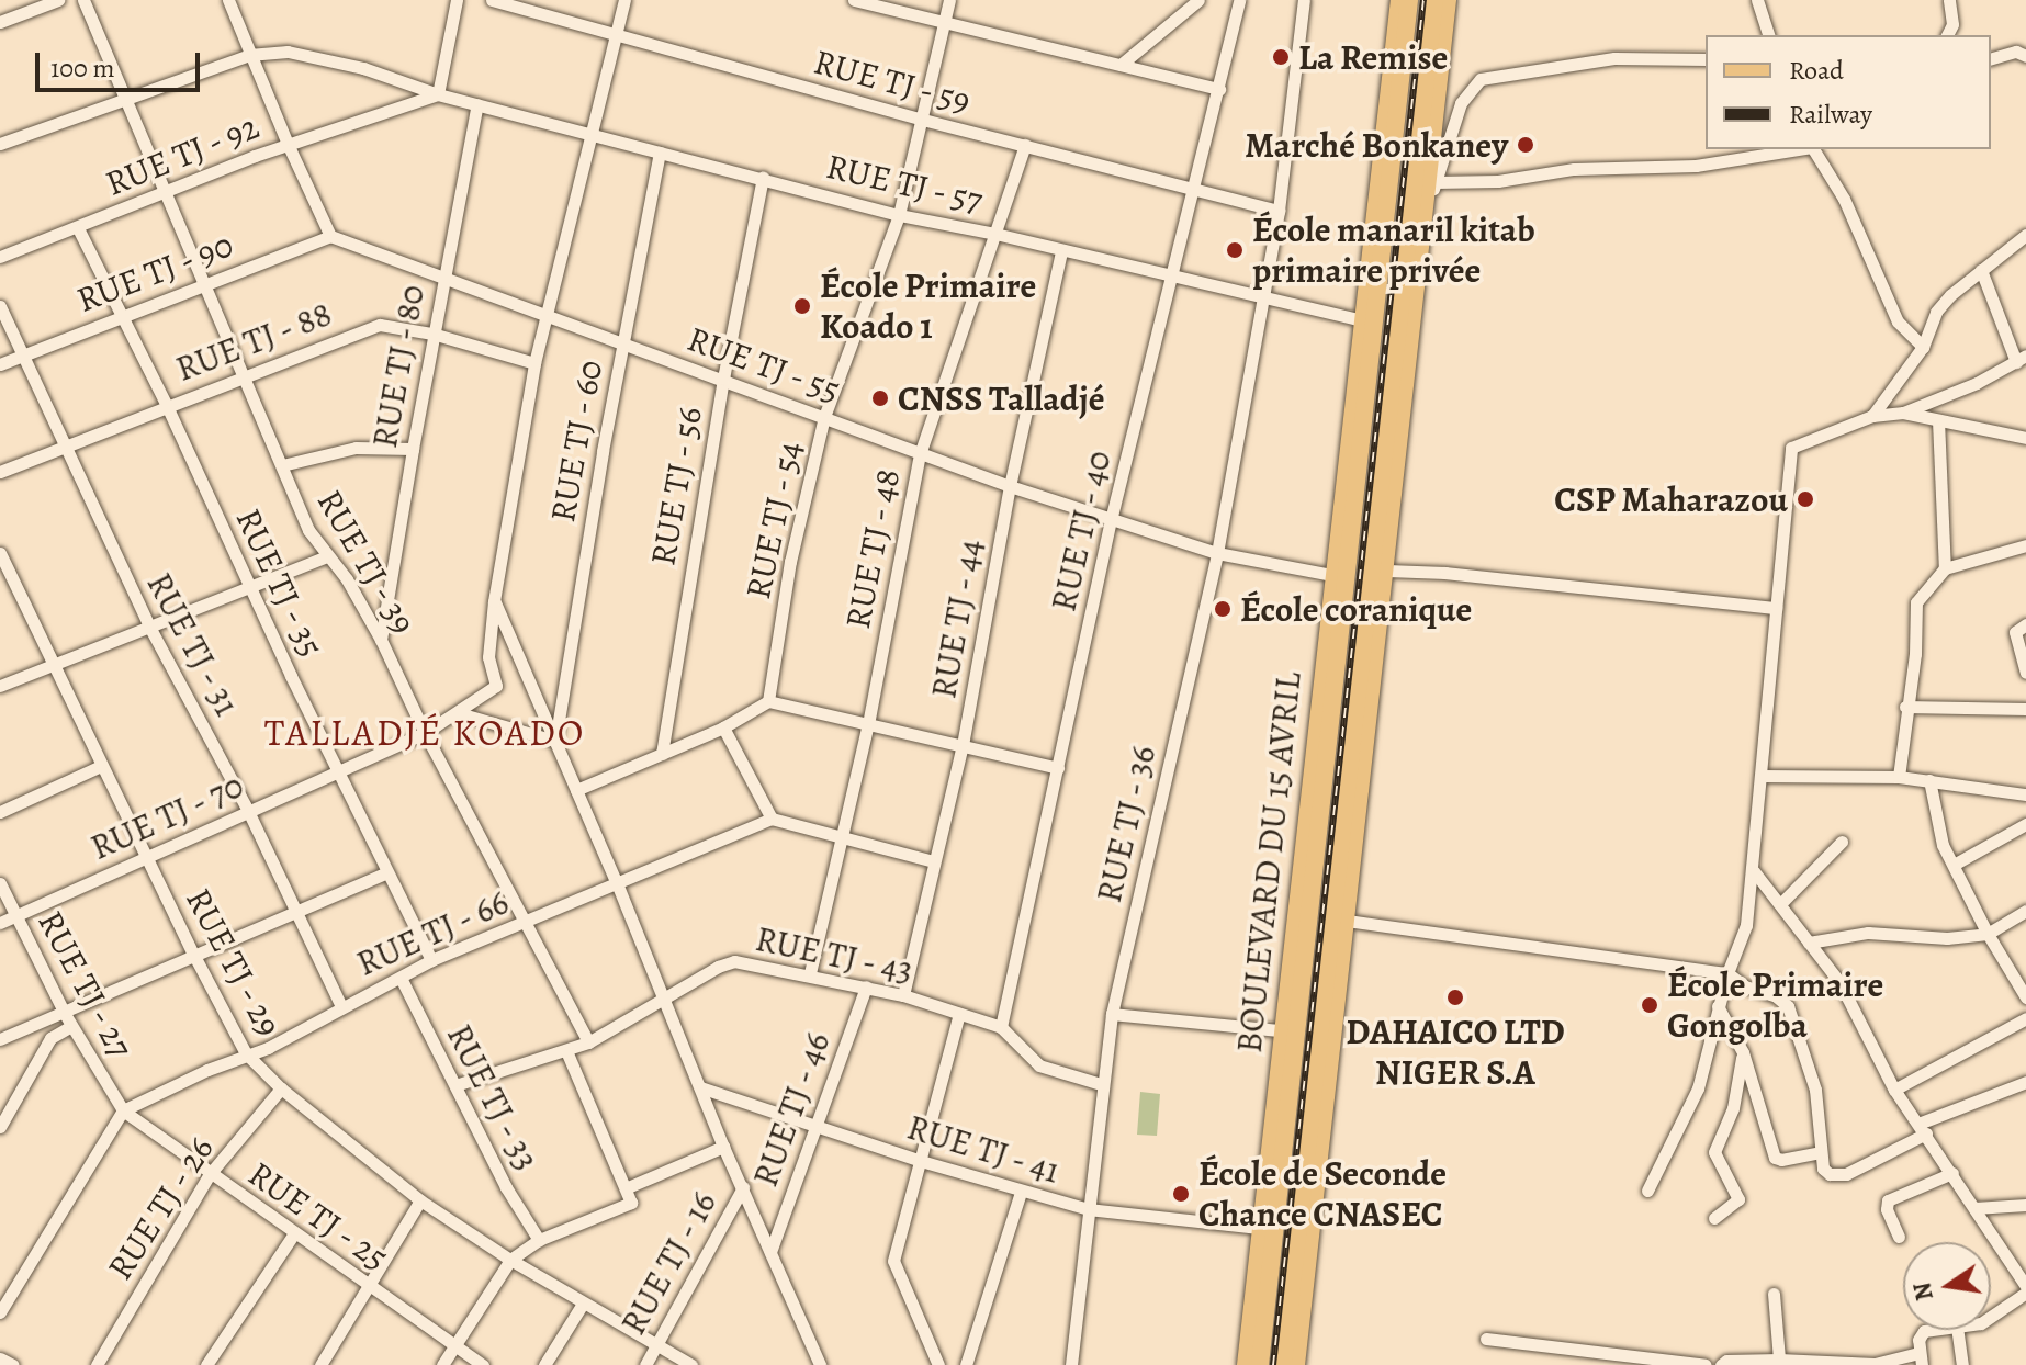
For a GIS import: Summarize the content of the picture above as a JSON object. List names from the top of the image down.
{
  "streets": {
    "highway": ["BOULEVARD DU 15 AVRIL"],
    "street": [
      "RUE TJ - 59",
      "RUE TJ - 92",
      "RUE TJ - 57",
      "RUE TJ - 90",
      "RUE TJ - 88",
      "RUE TJ - 55",
      "RUE TJ - 80",
      "RUE TJ - 60",
      "RUE TJ - 56",
      "RUE TJ - 54",
      "RUE TJ - 40",
      "RUE TJ - 48",
      "RUE TJ - 39",
      "RUE TJ - 35",
      "RUE TJ - 44",
      "RUE TJ - 31",
      "RUE TJ - 70",
      "RUE TJ - 36",
      "RUE TJ - 66",
      "RUE TJ - 43",
      "RUE TJ - 29",
      "RUE TJ - 27",
      "RUE TJ - 33",
      "RUE TJ - 46",
      "RUE TJ - 41",
      "RUE TJ - 26",
      "RUE TJ - 25",
      "RUE TJ - 16"
    ]
  },
  "crossings": [
    ["RUE TJ - 59", "RUE TJ - 54"],
    ["RUE TJ - 59", "RUE TJ - 40"],
    ["RUE TJ - 59", "RUE TJ - 48"],
    ["RUE TJ - 59", "RUE TJ - 36"],
    ["RUE TJ - 92", "RUE TJ - 57"],
    ["RUE TJ - 92", "RUE TJ - 39"],
    ["RUE TJ - 92", "RUE TJ - 35"],
    ["RUE TJ - 57", "RUE TJ - 80"],
    ["RUE TJ - 57", "RUE TJ - 60"],
    ["RUE TJ - 57", "RUE TJ - 56"],
    ["RUE TJ - 57", "RUE TJ - 54"],
    ["RUE TJ - 57", "RUE TJ - 40"],
    ["RUE TJ - 57", "RUE TJ - 48"],
    ["RUE TJ - 57", "RUE TJ - 39"],
    ["RUE TJ - 57", "RUE TJ - 44"],
    ["RUE TJ - 57", "RUE TJ - 36"],
    ["RUE TJ - 57", "BOULEVARD DU 15 AVRIL"],
    ["RUE TJ - 90", "RUE TJ - 55"],
    ["RUE TJ - 90", "RUE TJ - 39"],
    ["RUE TJ - 90", "RUE TJ - 35"],
    ["RUE TJ - 90", "RUE TJ - 31"],
    ["RUE TJ - 88", "RUE TJ - 80"],
    ["RUE TJ - 88", "RUE TJ - 39"],
    ["RUE TJ - 88", "RUE TJ - 35"],
    ["RUE TJ - 88", "RUE TJ - 31"],
    ["RUE TJ - 55", "RUE TJ - 80"],
    ["RUE TJ - 55", "RUE TJ - 60"],
    ["RUE TJ - 55", "RUE TJ - 56"],
    ["RUE TJ - 55", "RUE TJ - 54"],
    ["RUE TJ - 55", "RUE TJ - 40"],
    ["RUE TJ - 55", "RUE TJ - 48"],
    ["RUE TJ - 55", "RUE TJ - 44"],
    ["RUE TJ - 55", "RUE TJ - 36"],
    ["RUE TJ - 55", "BOULEVARD DU 15 AVRIL"],
    ["RUE TJ - 80", "RUE TJ - 39"],
    ["RUE TJ - 40", "RUE TJ - 43"],
    ["RUE TJ - 48", "RUE TJ - 43"],
    ["RUE TJ - 39", "RUE TJ - 70"],
    ["RUE TJ - 39", "RUE TJ - 66"],
    ["RUE TJ - 39", "RUE TJ - 43"],
    ["RUE TJ - 35", "RUE TJ - 70"],
    ["RUE TJ - 35", "RUE TJ - 66"],
    ["RUE TJ - 44", "RUE TJ - 43"],
    ["RUE TJ - 31", "RUE TJ - 70"],
    ["RUE TJ - 31", "RUE TJ - 66"],
    ["RUE TJ - 70", "RUE TJ - 29"],
    ["RUE TJ - 70", "RUE TJ - 27"],
    ["RUE TJ - 36", "RUE TJ - 43"],
    ["RUE TJ - 36", "RUE TJ - 41"],
    ["BOULEVARD DU 15 AVRIL", "RUE TJ - 41"],
    ["RUE TJ - 66", "RUE TJ - 29"],
    ["RUE TJ - 66", "RUE TJ - 27"],
    ["RUE TJ - 66", "RUE TJ - 33"],
    ["RUE TJ - 66", "RUE TJ - 25"],
    ["RUE TJ - 43", "RUE TJ - 33"],
    ["RUE TJ - 43", "RUE TJ - 46"],
    ["RUE TJ - 29", "RUE TJ - 26"],
    ["RUE TJ - 29", "RUE TJ - 16"],
    ["RUE TJ - 27", "RUE TJ - 25"],
    ["RUE TJ - 46", "RUE TJ - 41"],
    ["RUE TJ - 26", "RUE TJ - 25"]
  ],
  "districts": ["TALLADJÉ KOADO"],
  "places": [
    "La Remise",
    "Marché Bonkaney",
    "École manaril kitab primaire privée",
    "École Primaire Koado 1",
    "CNSS Talladjé",
    "CSP Maharazou",
    "École coranique",
    "DAHAICO LTD NIGER S.A",
    "École Primaire Gongolba",
    "École de Seconde Chance CNASEC"
  ],
  "legend": ["Road", "Railway"],
  "scale_bar": "100 m",
  "north": "left"
}
